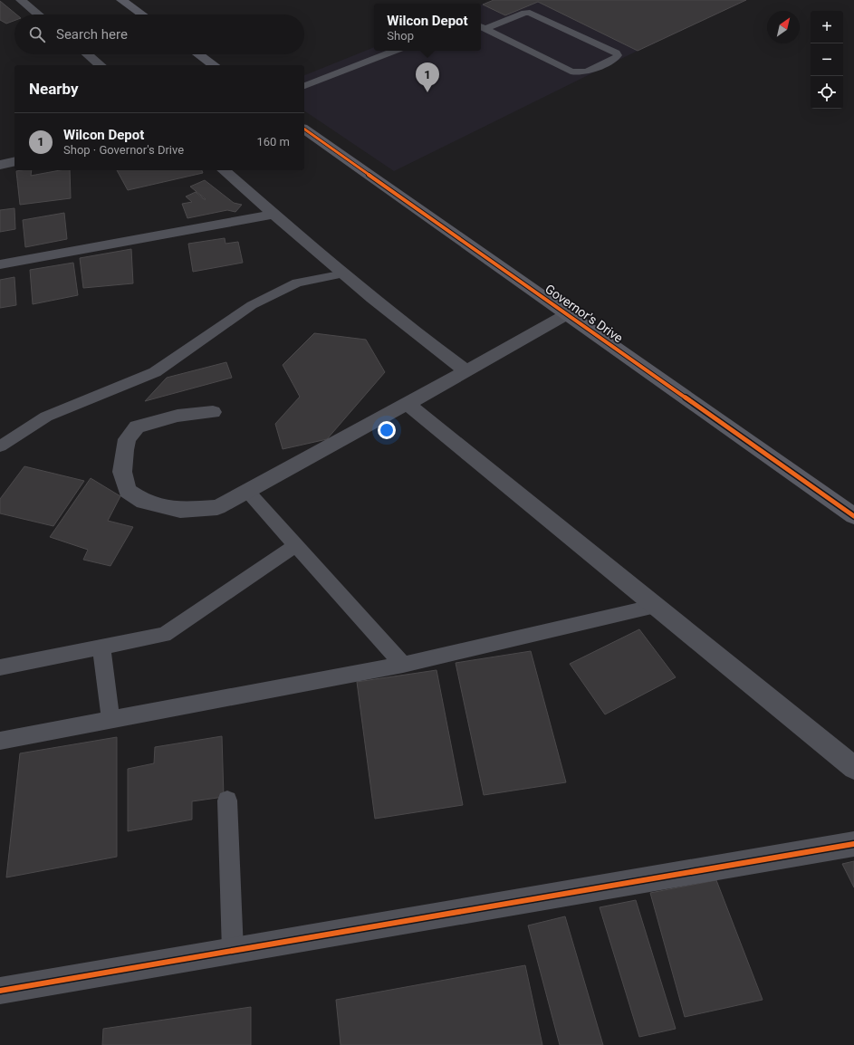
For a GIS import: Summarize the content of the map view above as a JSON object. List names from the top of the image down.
{
  "streets": {
    "main road": ["Governor's Drive"]
  },
  "north": "top right",
  "page": {
    "popup": ["Wilcon Depot", "Shop"],
    "map_buttons": ["+", "−"],
    "search": "Search here",
    "pins": "1",
    "heading": "Nearby",
    "list": [
      {
        "mark": "1",
        "name": "Wilcon Depot",
        "note": "Shop · Governor's Drive",
        "value": "160 m"
      }
    ]
  }
}
